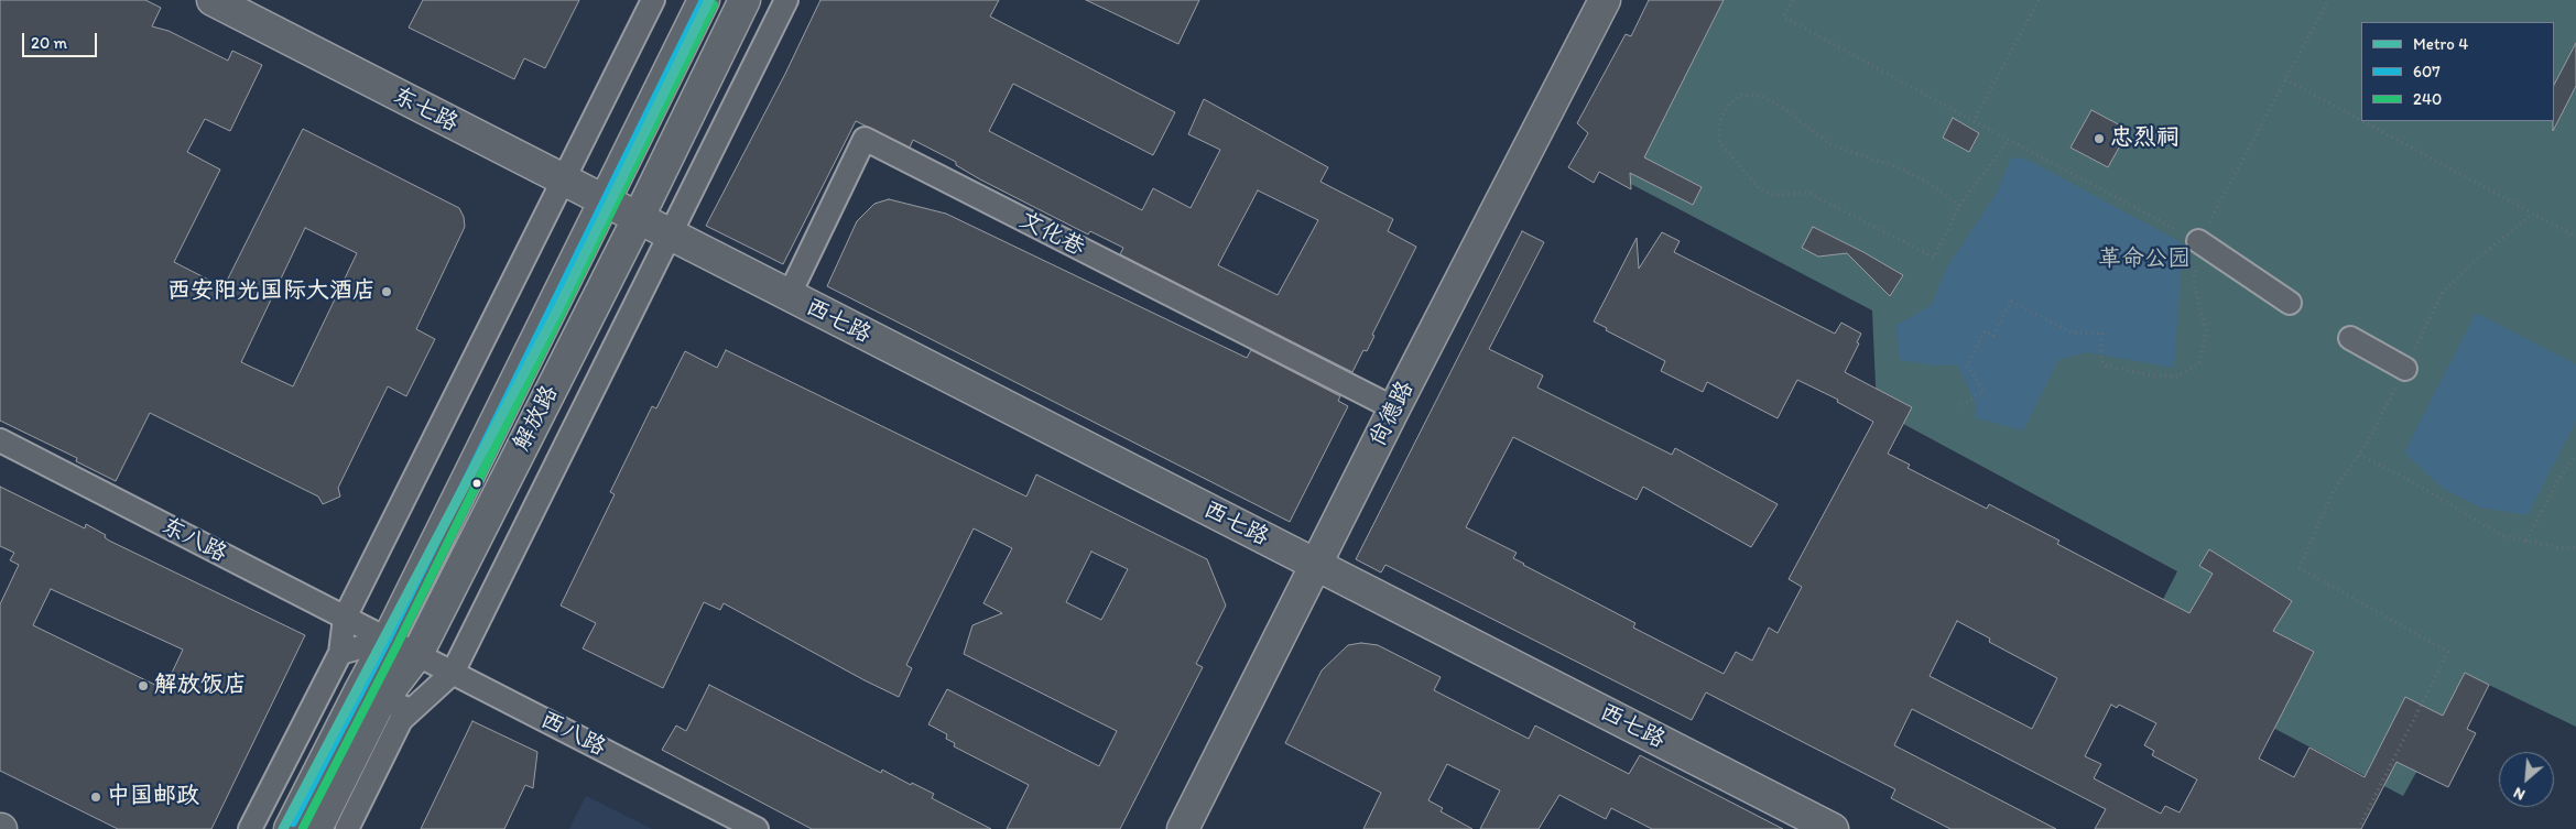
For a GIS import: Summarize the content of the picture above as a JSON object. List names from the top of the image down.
{
  "streets": {
    "street": [
      "东七路",
      "文化巷",
      "西七路",
      "尚德路",
      "解放路",
      "东八路",
      "西八路"
    ]
  },
  "crossings": [
    ["东七路", "西七路"],
    ["东七路", "解放路"],
    ["文化巷", "西七路"],
    ["文化巷", "尚德路"],
    ["西七路", "尚德路"],
    ["西七路", "解放路"],
    ["解放路", "东八路"],
    ["解放路", "西八路"],
    ["东八路", "西八路"]
  ],
  "parks": ["革命公园"],
  "places": [
    "忠烈祠",
    "西安阳光国际大酒店",
    "解放饭店",
    "中国邮政"
  ],
  "lines": ["metro line 4", "transit line 607", "transit line 240"],
  "legend": ["Metro 4", "607", "240"],
  "scale_bar": "20 m",
  "north": "bottom left"
}
